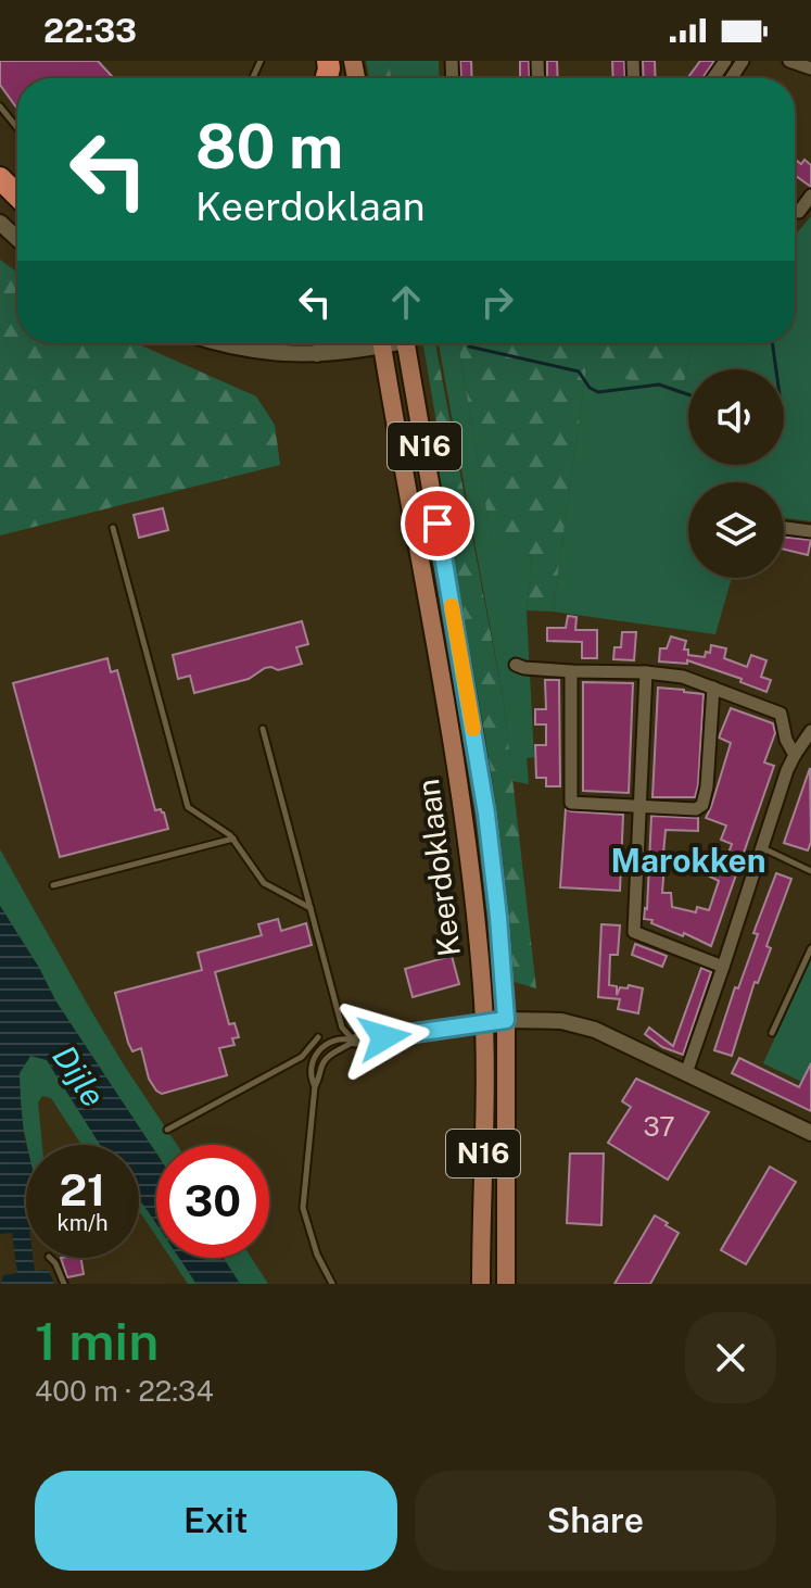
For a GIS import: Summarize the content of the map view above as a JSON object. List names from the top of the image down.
{
  "streets": {
    "main road": ["N16", "Keerdoklaan"]
  },
  "districts": ["Marokken"],
  "water": ["Dijle"],
  "house_numbers": ["37"],
  "page": {
    "status": "22:33",
    "turn": ["80 m", "Keerdoklaan"],
    "speed": "21 km/h",
    "limit": "30",
    "heading": ["1 min", "400 m · 22:34"],
    "buttons": ["Exit", "Share"]
  }
}
